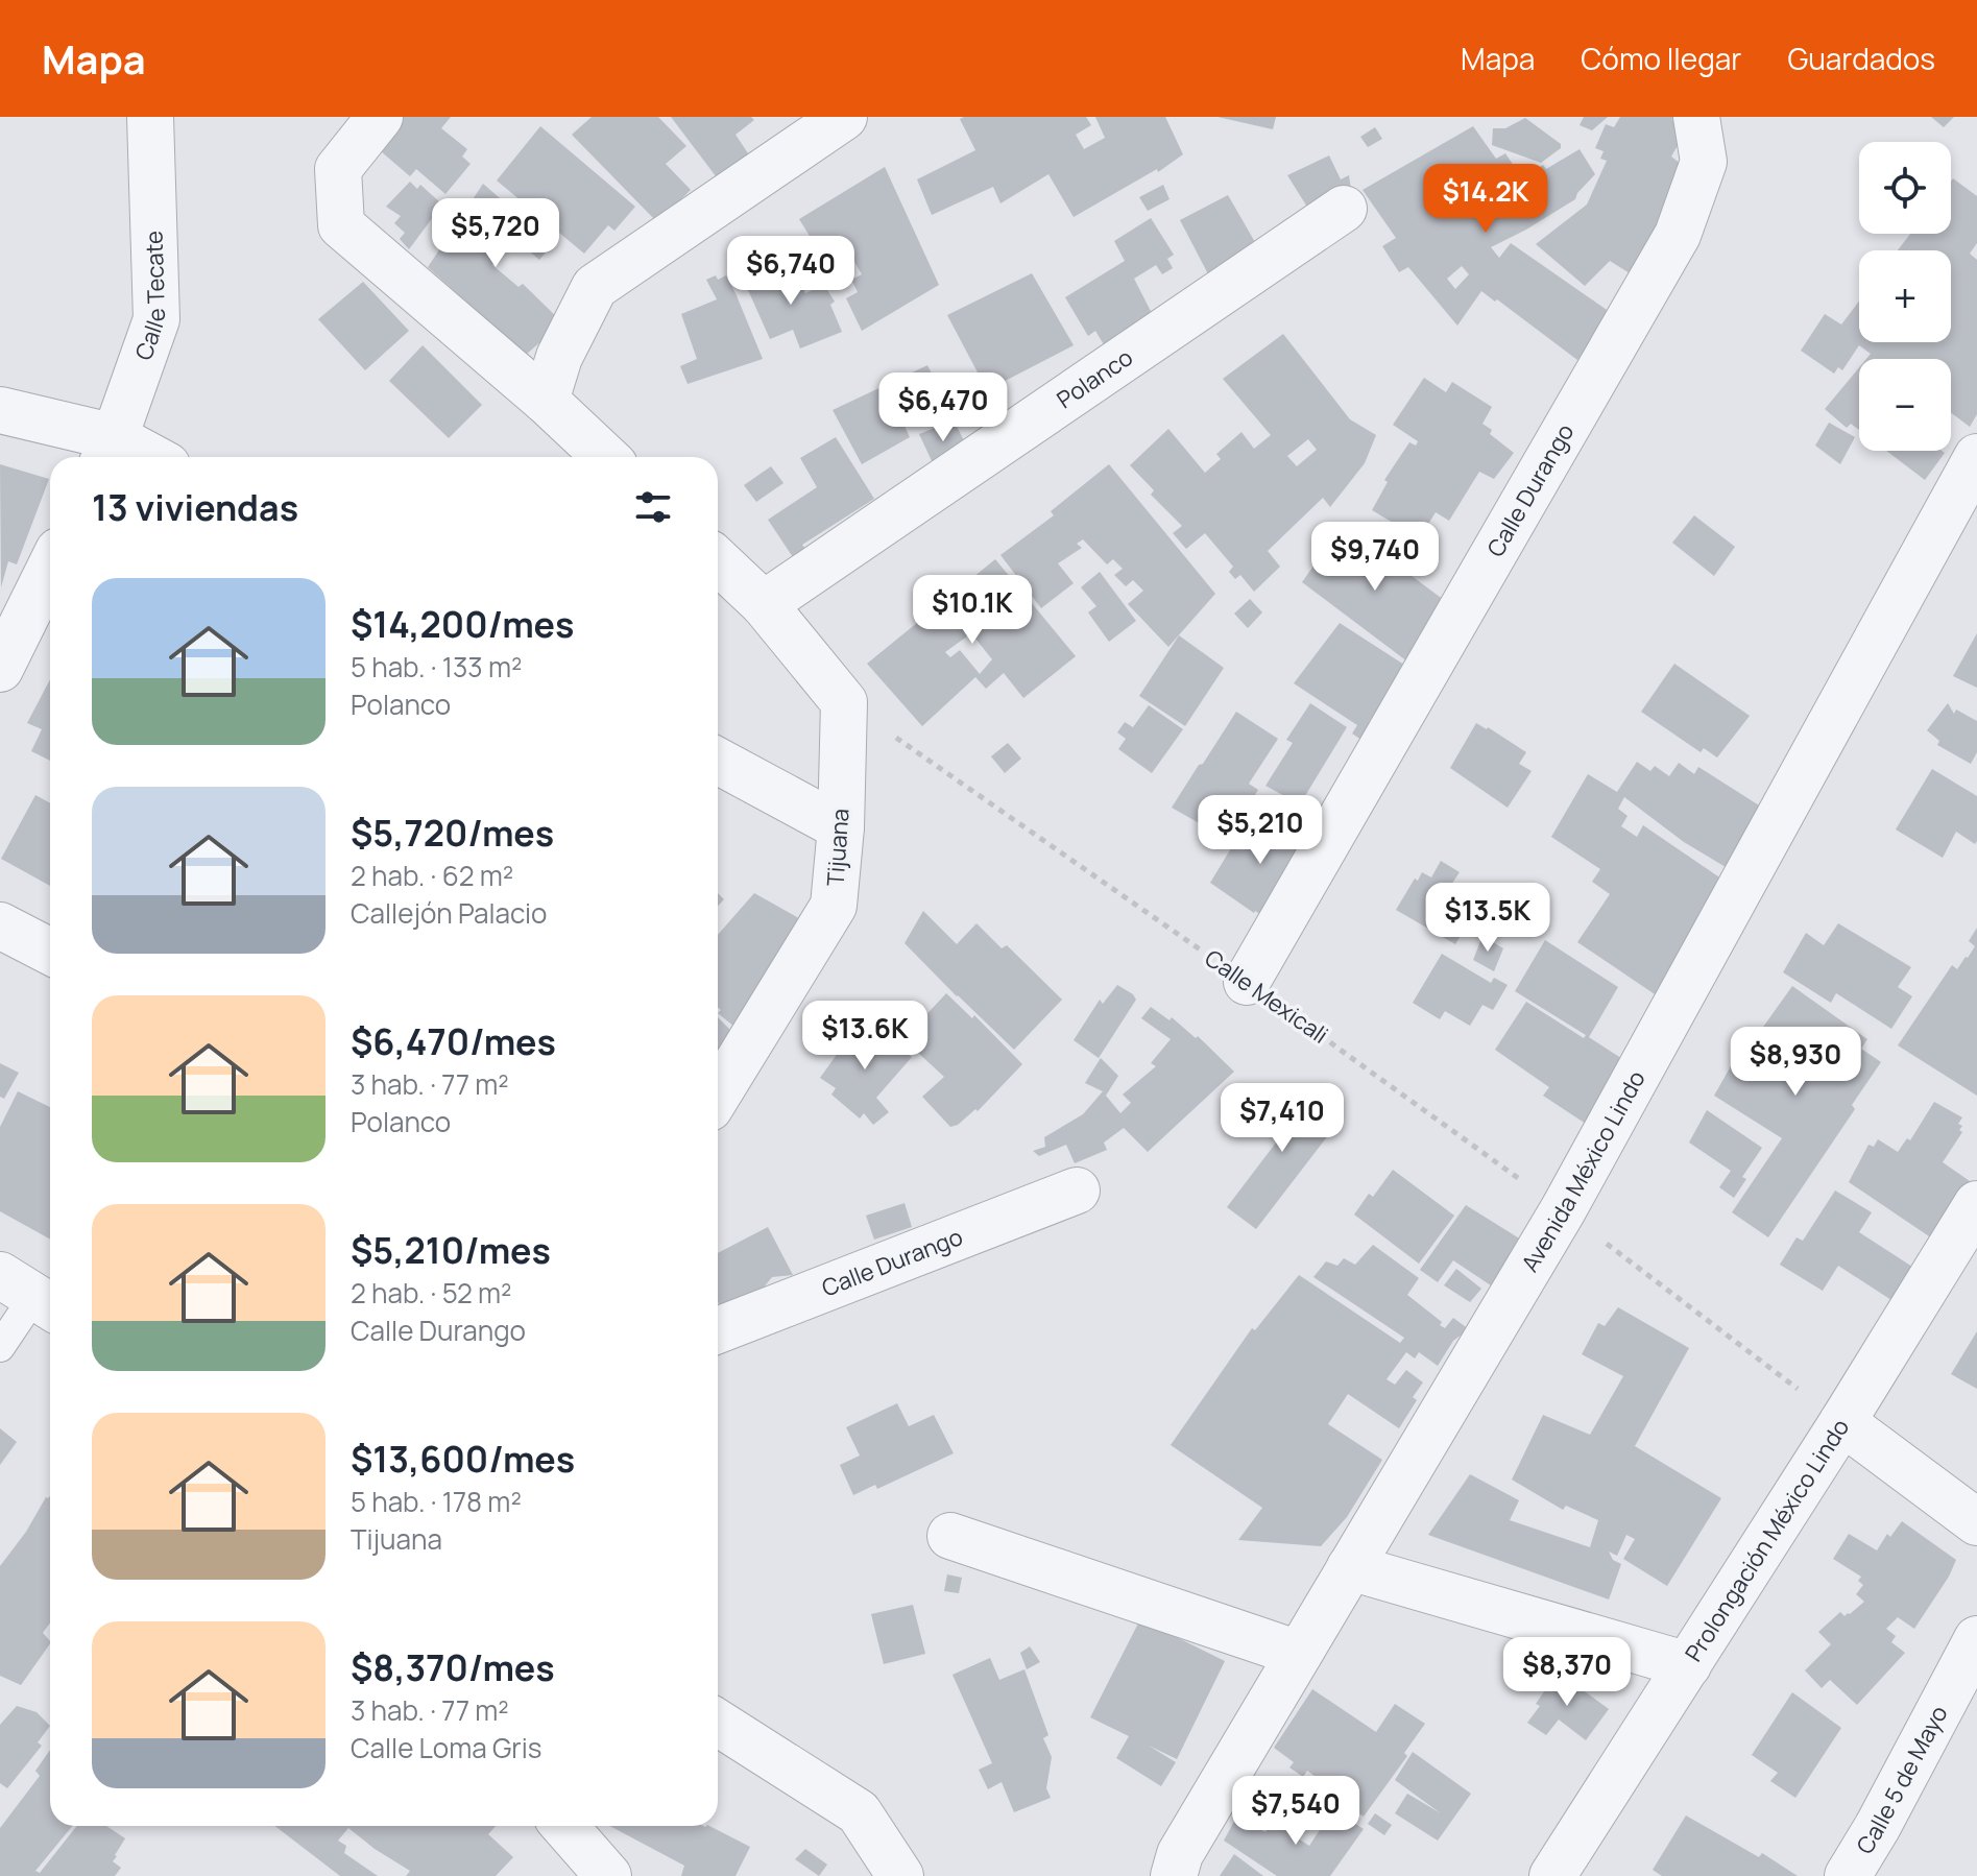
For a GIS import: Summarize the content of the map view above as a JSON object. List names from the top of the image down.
{
  "streets": {
    "street": [
      "Calle Tecate",
      "Polanco",
      "Calle Durango",
      "Tijuana",
      "Avenida México Lindo",
      "Prolongación México Lindo",
      "Calle 5 de Mayo"
    ],
    "path": ["Calle Mexicali"]
  },
  "crossings": [
    ["Calle Durango", "Calle Mexicali"],
    ["Tijuana", "Calle Mexicali"],
    ["Calle Mexicali", "Avenida México Lindo"],
    ["Calle Mexicali", "Prolongación México Lindo"]
  ],
  "page": {
    "header": "Mapa",
    "nav": ["Mapa", "Cómo llegar", "Guardados"],
    "map_buttons": ["+", "−"],
    "price": [
      "$14.2K",
      "$5,720",
      "$6,740",
      "$6,470",
      "$9,740",
      "$10.1K",
      "$5,210",
      "$13.5K",
      "$13.6K",
      "$8,930",
      "$7,410",
      "$8,370",
      "$7,540"
    ],
    "heading": "13 viviendas",
    "list": [
      {
        "name": "$14,200/mes",
        "note": "5 hab. · 133 m² · Polanco"
      },
      {
        "name": "$5,720/mes",
        "note": "2 hab. · 62 m² · Callejón Palacio"
      },
      {
        "name": "$6,470/mes",
        "note": "3 hab. · 77 m² · Polanco"
      },
      {
        "name": "$5,210/mes",
        "note": "2 hab. · 52 m² · Calle Durango"
      },
      {
        "name": "$13,600/mes",
        "note": "5 hab. · 178 m² · Tijuana"
      },
      {
        "name": "$8,370/mes",
        "note": "3 hab. · 77 m² · Calle Loma Gris"
      }
    ]
  }
}
